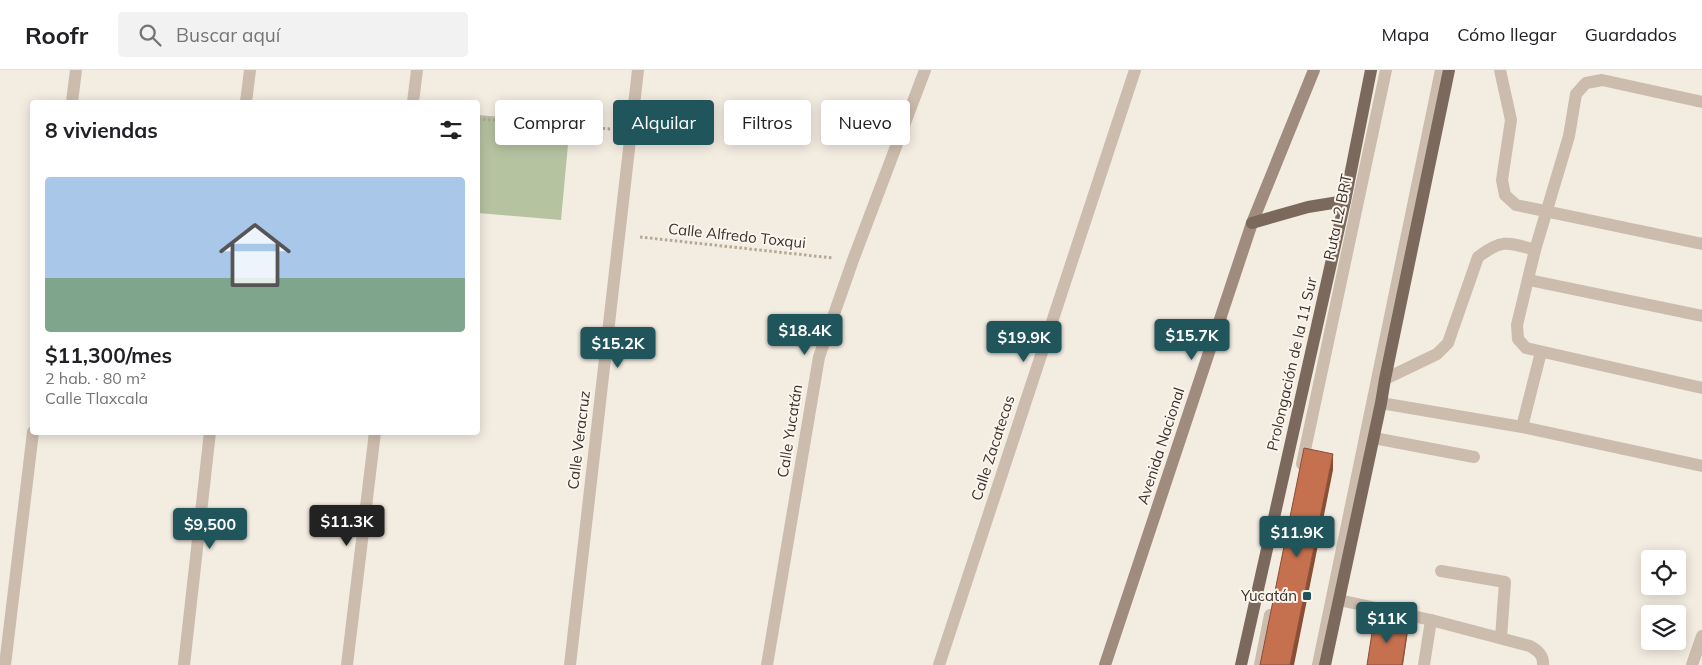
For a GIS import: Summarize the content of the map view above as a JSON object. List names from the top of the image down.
{
  "streets": {
    "main road": ["Prolongación de la 11 Sur", "Avenida Nacional"],
    "street": [
      "Ruta L2 BRT",
      "Calle Yucatán",
      "Calle Veracruz",
      "Calle Zacatecas"
    ],
    "path": ["Calle Alfredo Toxqui"]
  },
  "crossings": [
    ["Calle Alfredo Toxqui", "Calle Yucatán"],
    ["Calle Alfredo Toxqui", "Calle Veracruz"]
  ],
  "places": {
    "transit": ["Yucatán"]
  },
  "page": {
    "header": "Roofr",
    "search": "Buscar aquí",
    "nav": ["Mapa", "Cómo llegar", "Guardados"],
    "chip": [
      "Comprar",
      "Alquilar",
      "Filtros",
      "Nuevo"
    ],
    "heading": "8 viviendas",
    "list": [
      {
        "name": "$11,300/mes",
        "note": "2 hab. · 80 m² · Calle Tlaxcala"
      }
    ],
    "price": [
      "$18.4K",
      "$15.7K",
      "$19.9K",
      "$15.2K",
      "$11.3K",
      "$9,500",
      "$11.9K",
      "$11K"
    ]
  }
}
